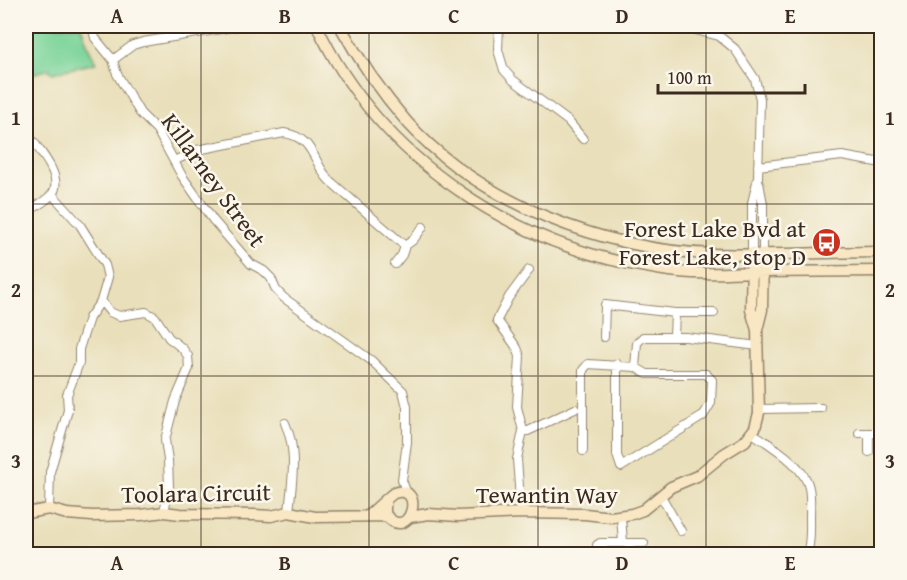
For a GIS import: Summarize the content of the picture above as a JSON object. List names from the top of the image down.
{
  "streets": {
    "main road": ["Toolara Circuit", "Tewantin Way"],
    "street": ["Killarney Street"]
  },
  "crossings": [
    ["Killarney Street", "Toolara Circuit"],
    ["Killarney Street", "Tewantin Way"],
    ["Toolara Circuit", "Tewantin Way"]
  ],
  "places": {
    "bus stop": ["Forest Lake Bvd at Forest Lake, stop D"]
  },
  "scale_bar": "100 m",
  "grid": {
    "columns": [
      "A",
      "B",
      "C",
      "D",
      "E"
    ],
    "rows": ["1", "2", "3"]
  }
}
